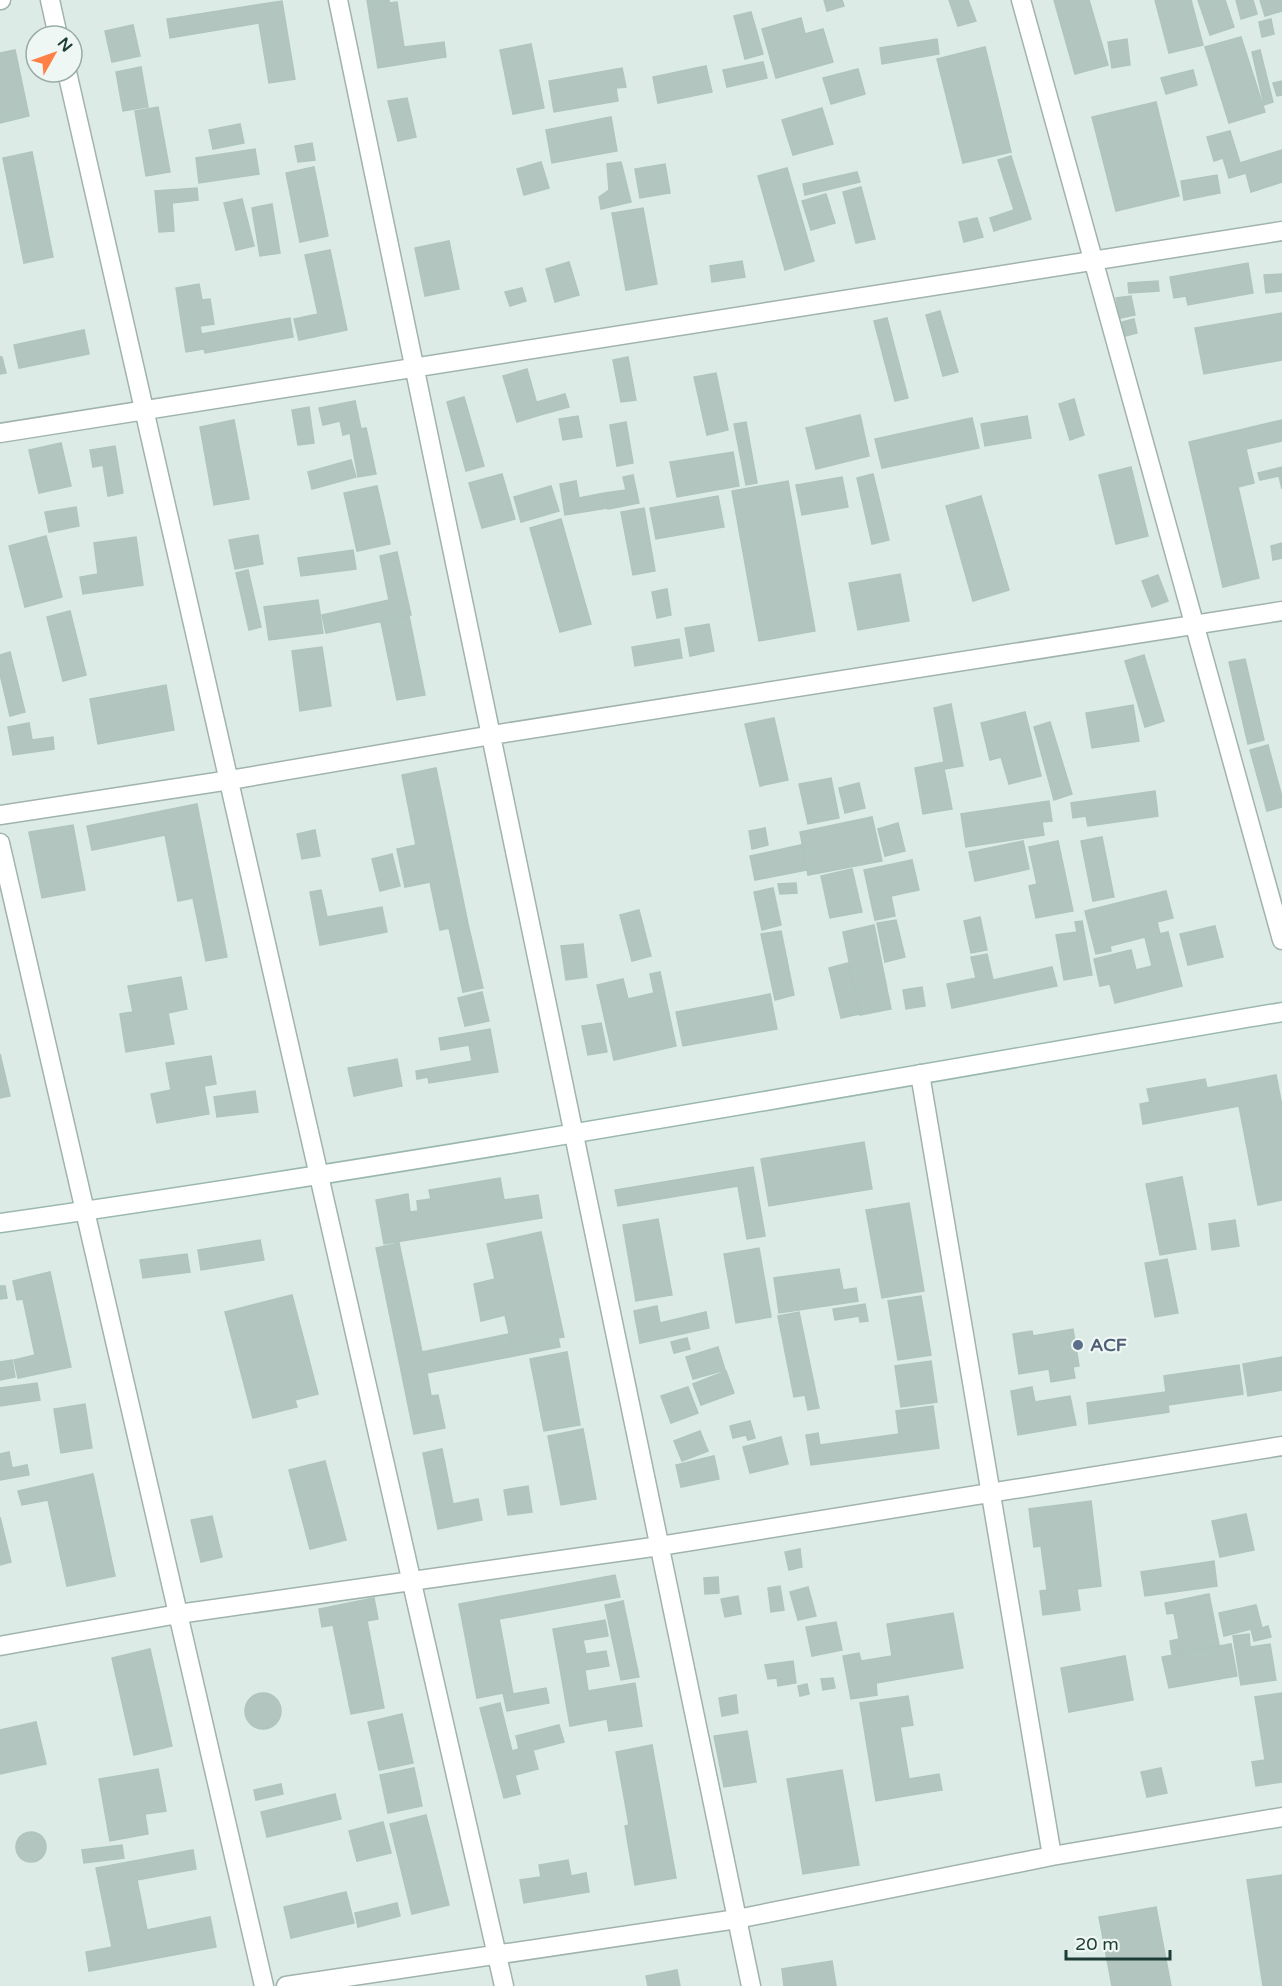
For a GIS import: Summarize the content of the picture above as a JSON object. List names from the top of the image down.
{
  "places": ["ACF"],
  "scale_bar": "20 m",
  "north": "top right"
}
